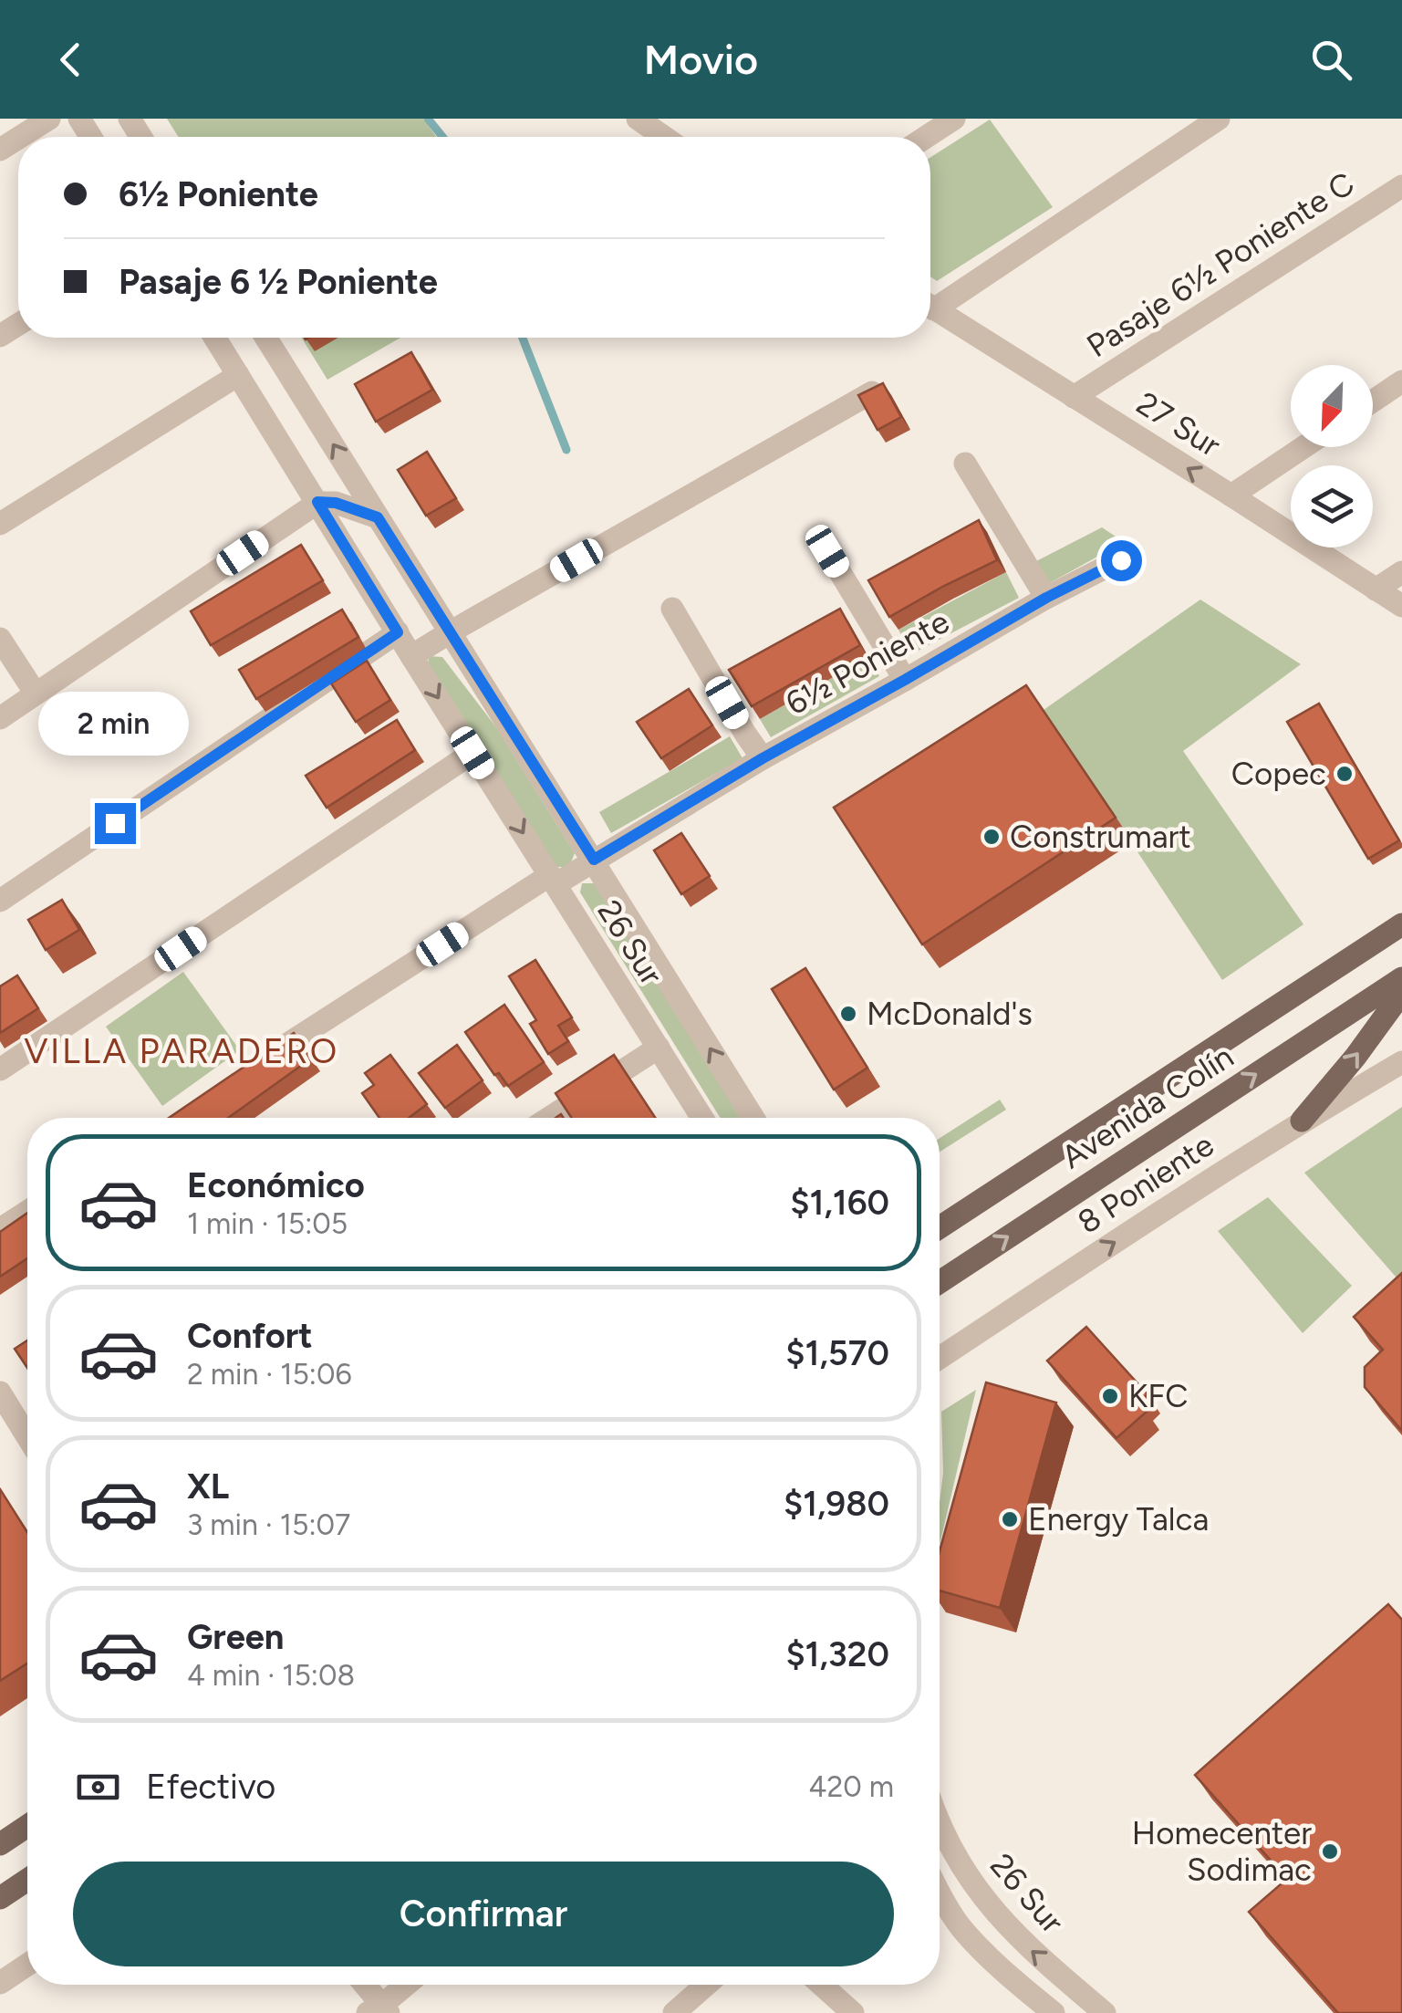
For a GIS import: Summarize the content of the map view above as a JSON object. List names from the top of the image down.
{
  "streets": {
    "main road": ["Avenida Colín"],
    "street": [
      "Pasaje 6½ Poniente C",
      "27 Sur",
      "6½ Poniente",
      "26 Sur",
      "8 Poniente"
    ]
  },
  "crossings": [
    ["Pasaje 6½ Poniente C", "27 Sur"],
    ["6½ Poniente", "26 Sur"]
  ],
  "one_way": ["8 Poniente"],
  "districts": ["VILLA PARADERO"],
  "places": [
    "Copec",
    "Construmart",
    "McDonald's",
    "KFC",
    "Energy Talca",
    "Homecenter Sodimac"
  ],
  "north": "bottom left",
  "page": {
    "header": "Movio",
    "banner": ["6½ Poniente", "Pasaje 6 ½ Poniente"],
    "bubble": "2 min",
    "list": [
      {
        "name": "Económico",
        "note": "1 min · 15:05",
        "value": "$1,160"
      },
      {
        "name": "Confort",
        "note": "2 min · 15:06",
        "value": "$1,570"
      },
      {
        "name": "XL",
        "note": "3 min · 15:07",
        "value": "$1,980"
      },
      {
        "name": "Green",
        "note": "4 min · 15:08",
        "value": "$1,320"
      }
    ],
    "pay": ["Efectivo", "420 m"],
    "buttons": "Confirmar"
  }
}
